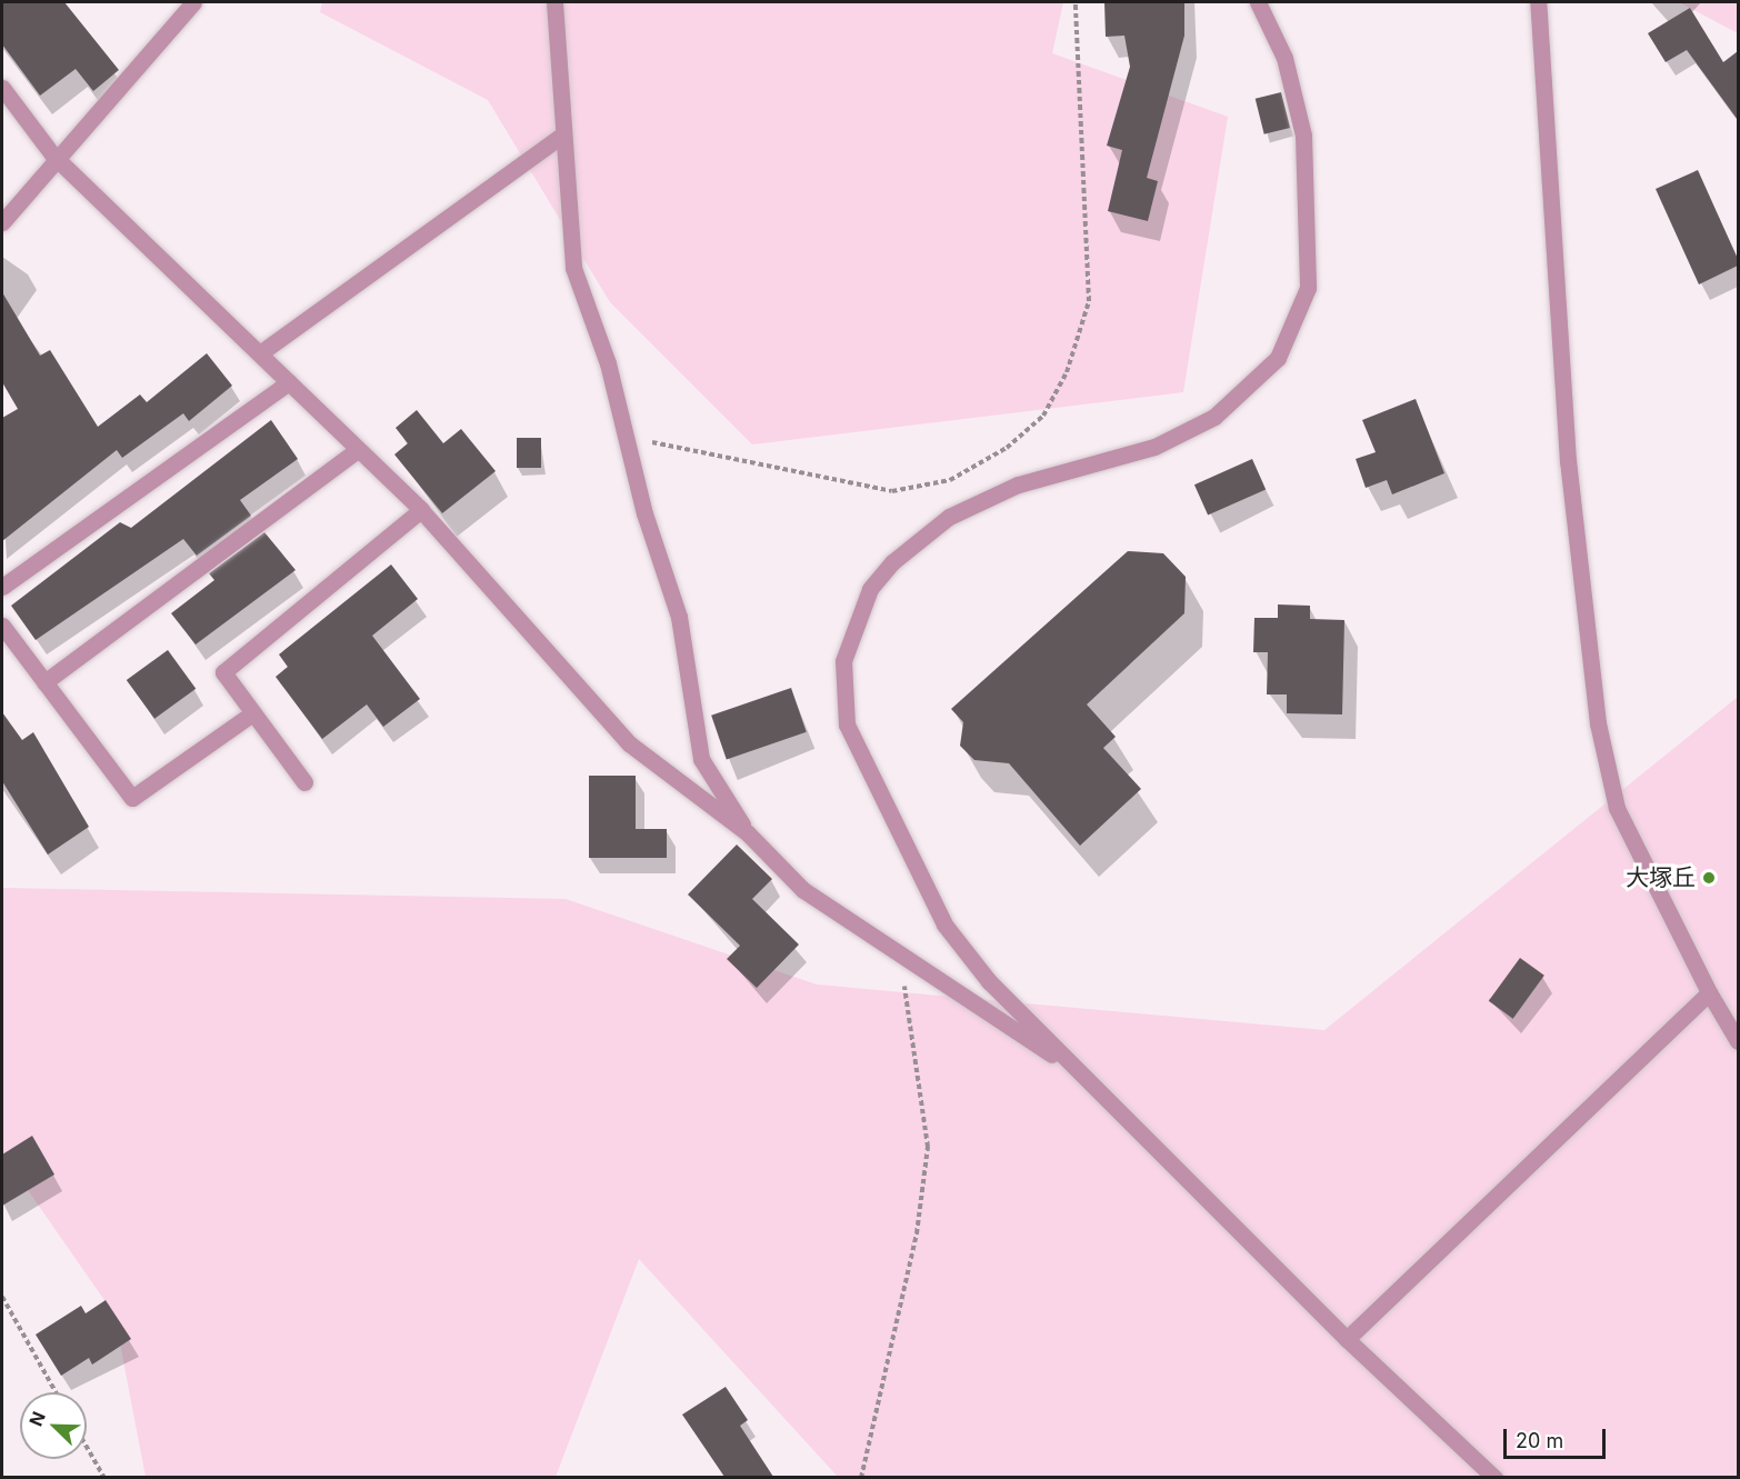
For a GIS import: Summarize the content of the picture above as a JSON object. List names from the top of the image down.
{
  "places": ["大塚丘"],
  "scale_bar": "20 m",
  "north": "top left"
}
